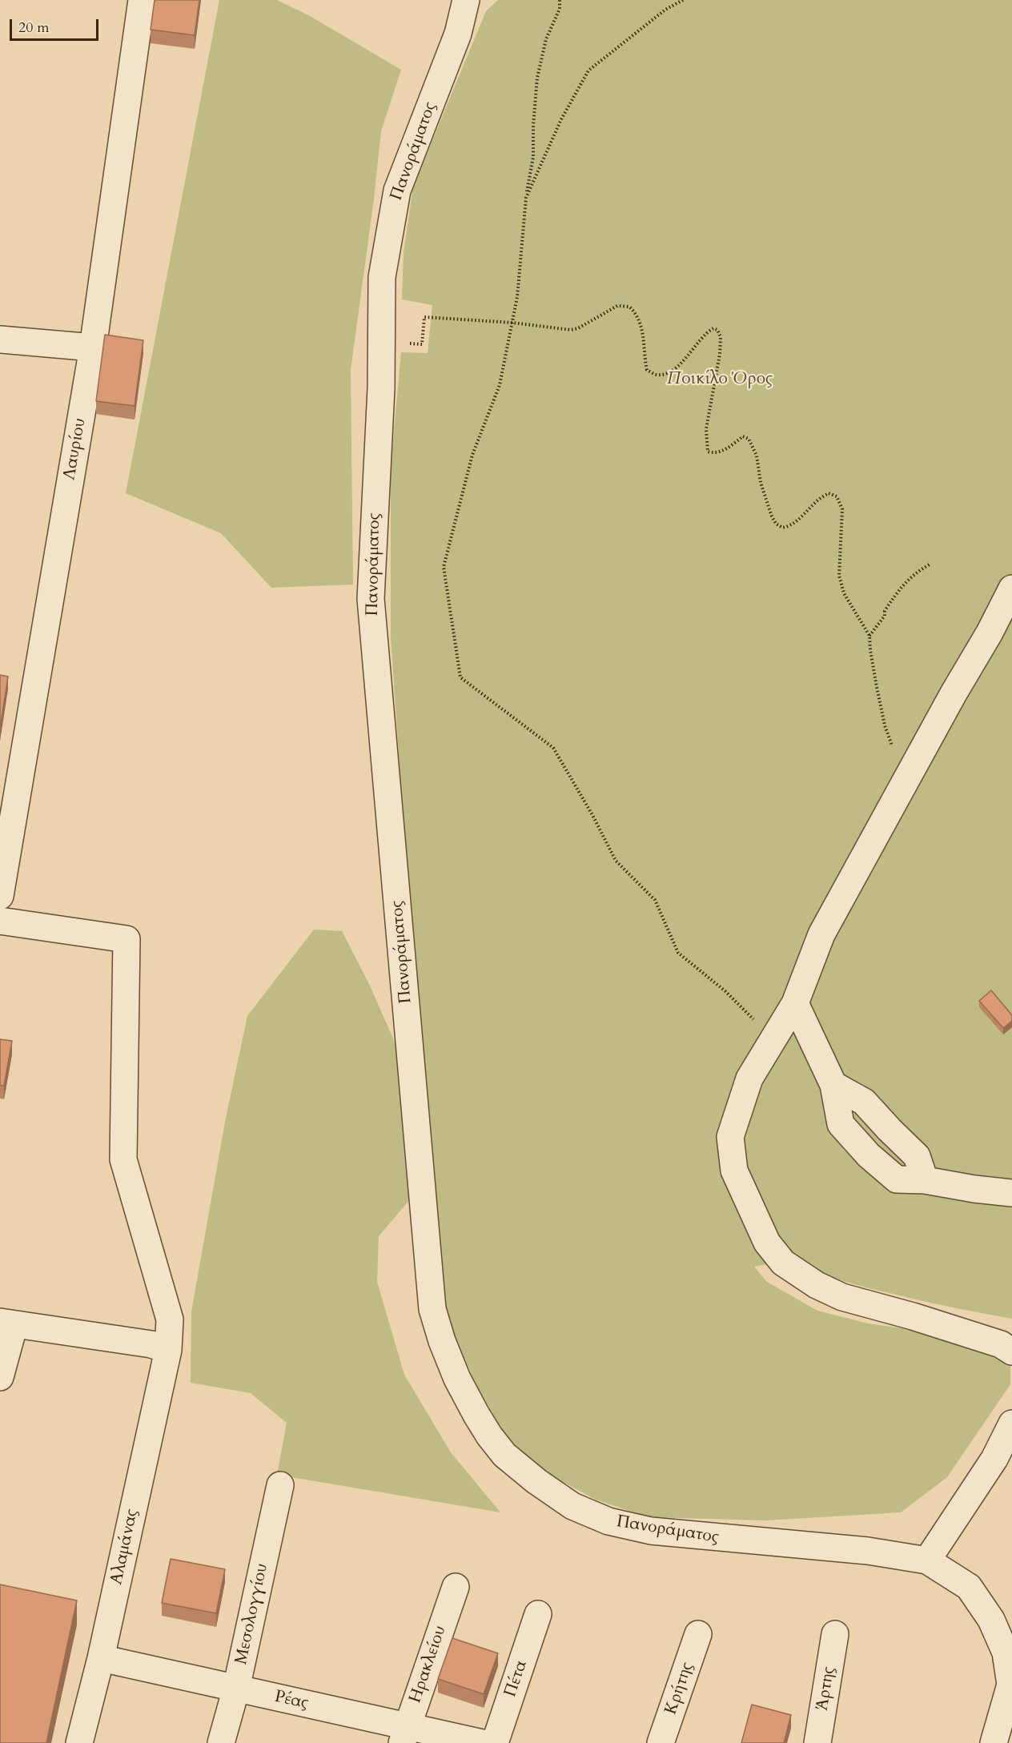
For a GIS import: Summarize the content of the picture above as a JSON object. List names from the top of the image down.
{
  "streets": {
    "street": [
      "Πανοράματος",
      "Λαυρίου",
      "Αλαμάνας",
      "Μεσολογγίου",
      "Ηρακλείου",
      "Πέτα",
      "Κρήτης",
      "Άρτης",
      "Ρέας"
    ]
  },
  "crossings": [
    ["Αλαμάνας", "Ρέας"],
    ["Μεσολογγίου", "Ρέας"],
    ["Ηρακλείου", "Ρέας"]
  ],
  "parks": ["Ποικίλο Όρος"],
  "scale_bar": "20 m"
}
